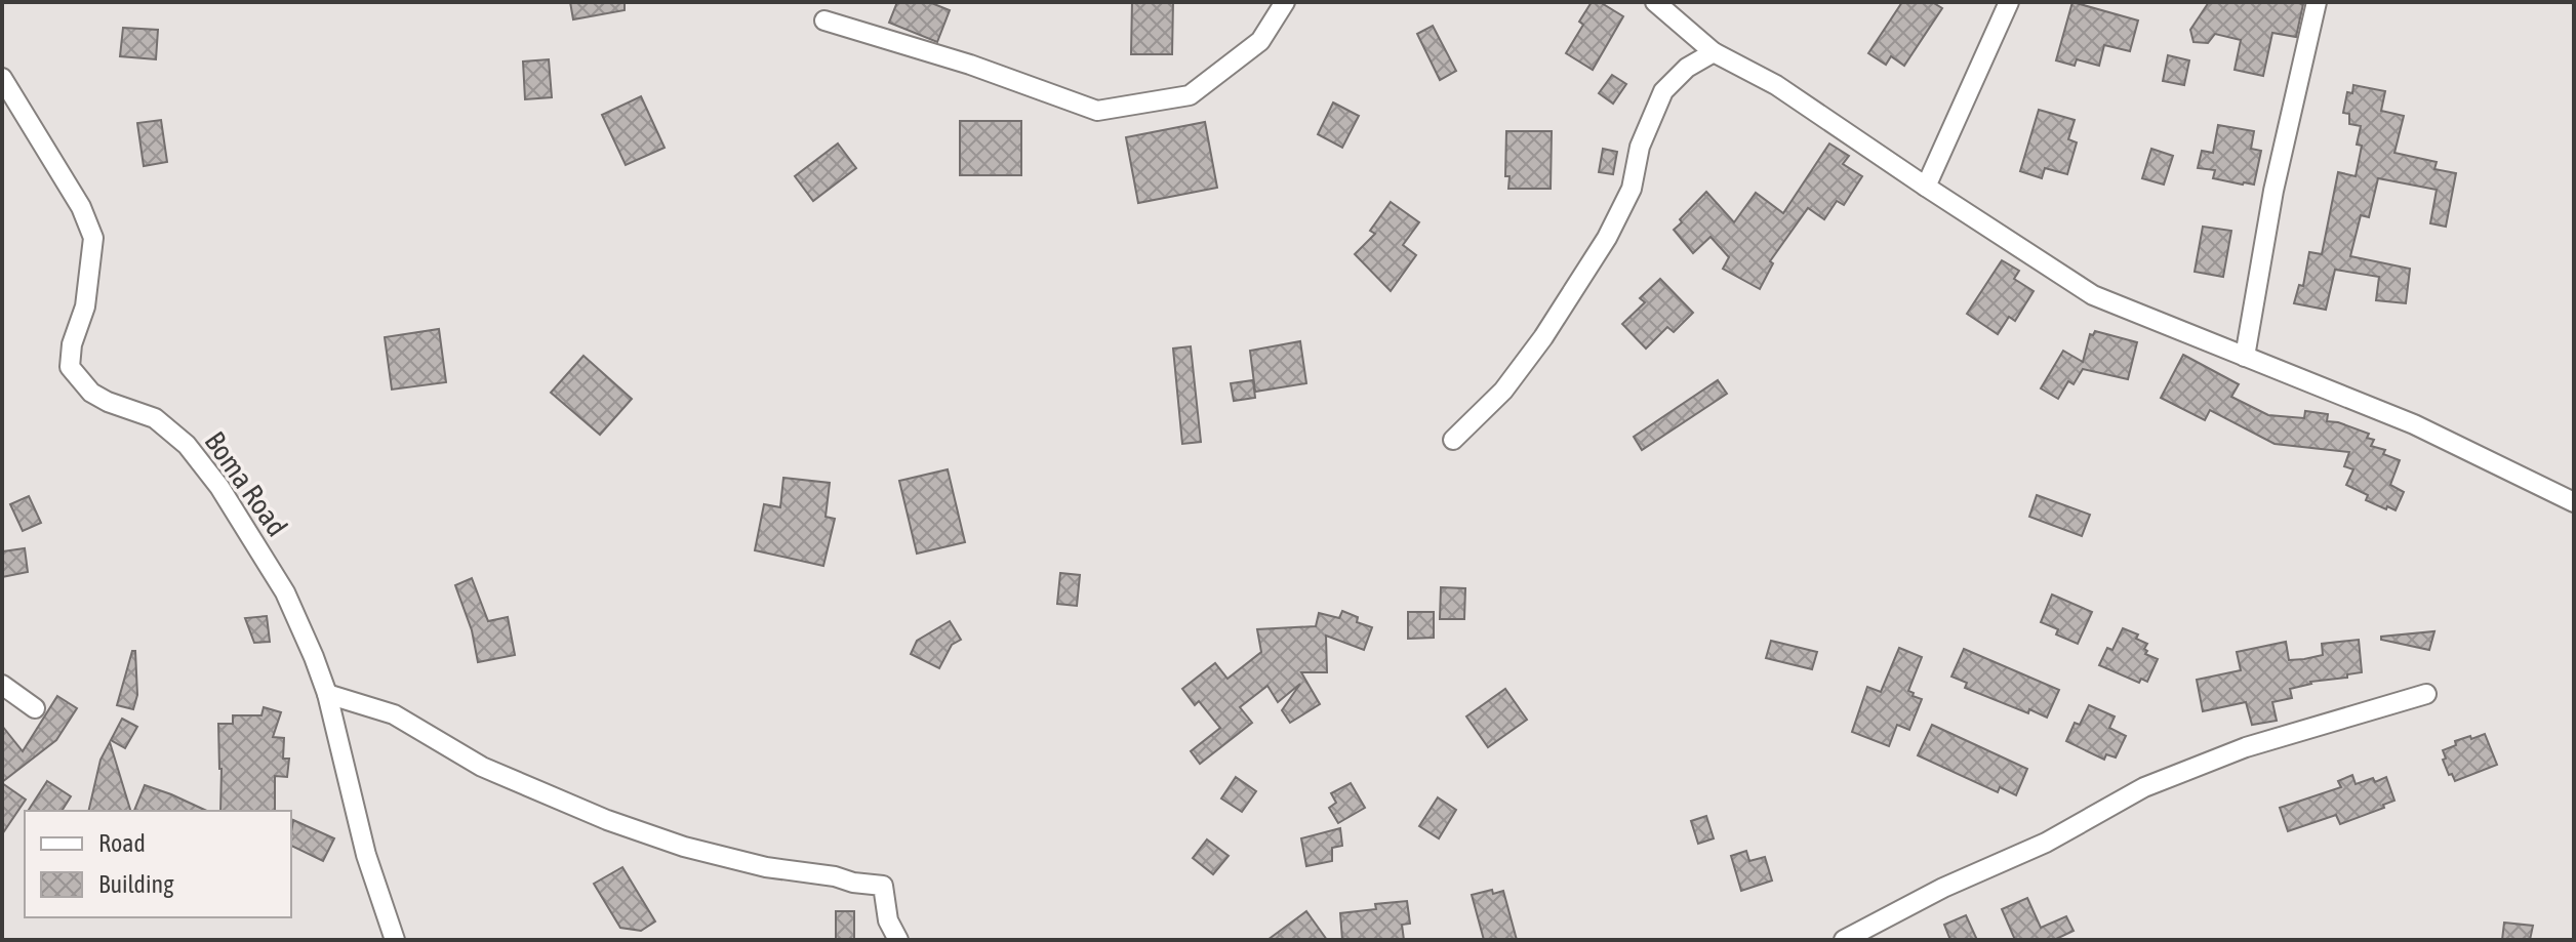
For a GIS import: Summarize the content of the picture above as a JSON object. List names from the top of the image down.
{
  "streets": {
    "street": ["Boma Road"]
  },
  "legend": ["Road", "Building"]
}
